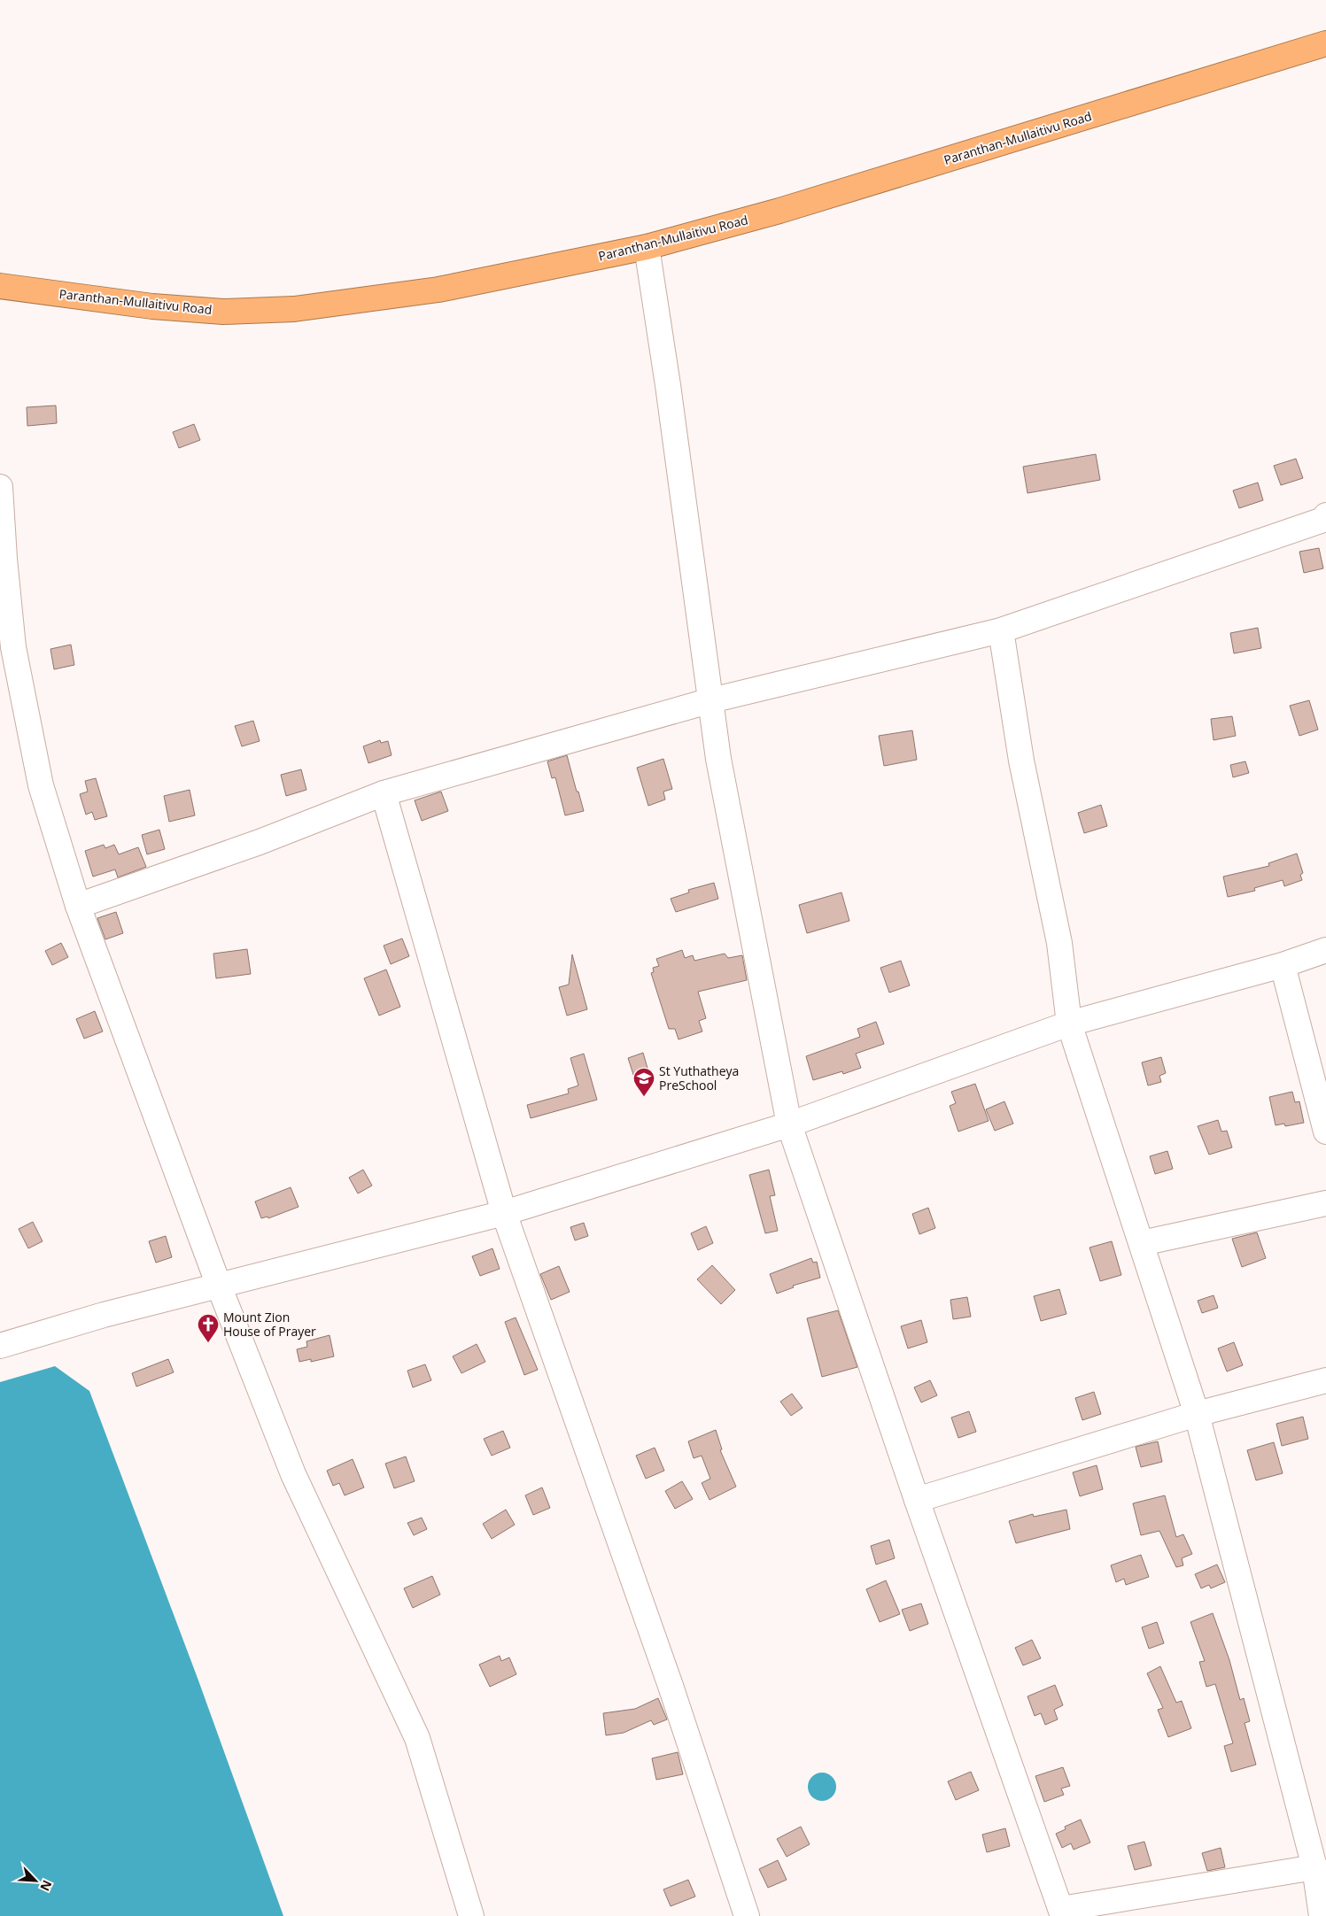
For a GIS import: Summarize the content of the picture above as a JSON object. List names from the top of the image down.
{
  "streets": {
    "highway": ["Paranthan-Mullaitivu Road"]
  },
  "places": {
    "school or university": ["St Yuthatheya PreSchool"],
    "church": ["Mount Zion House of Prayer"]
  },
  "north": "bottom right"
}
